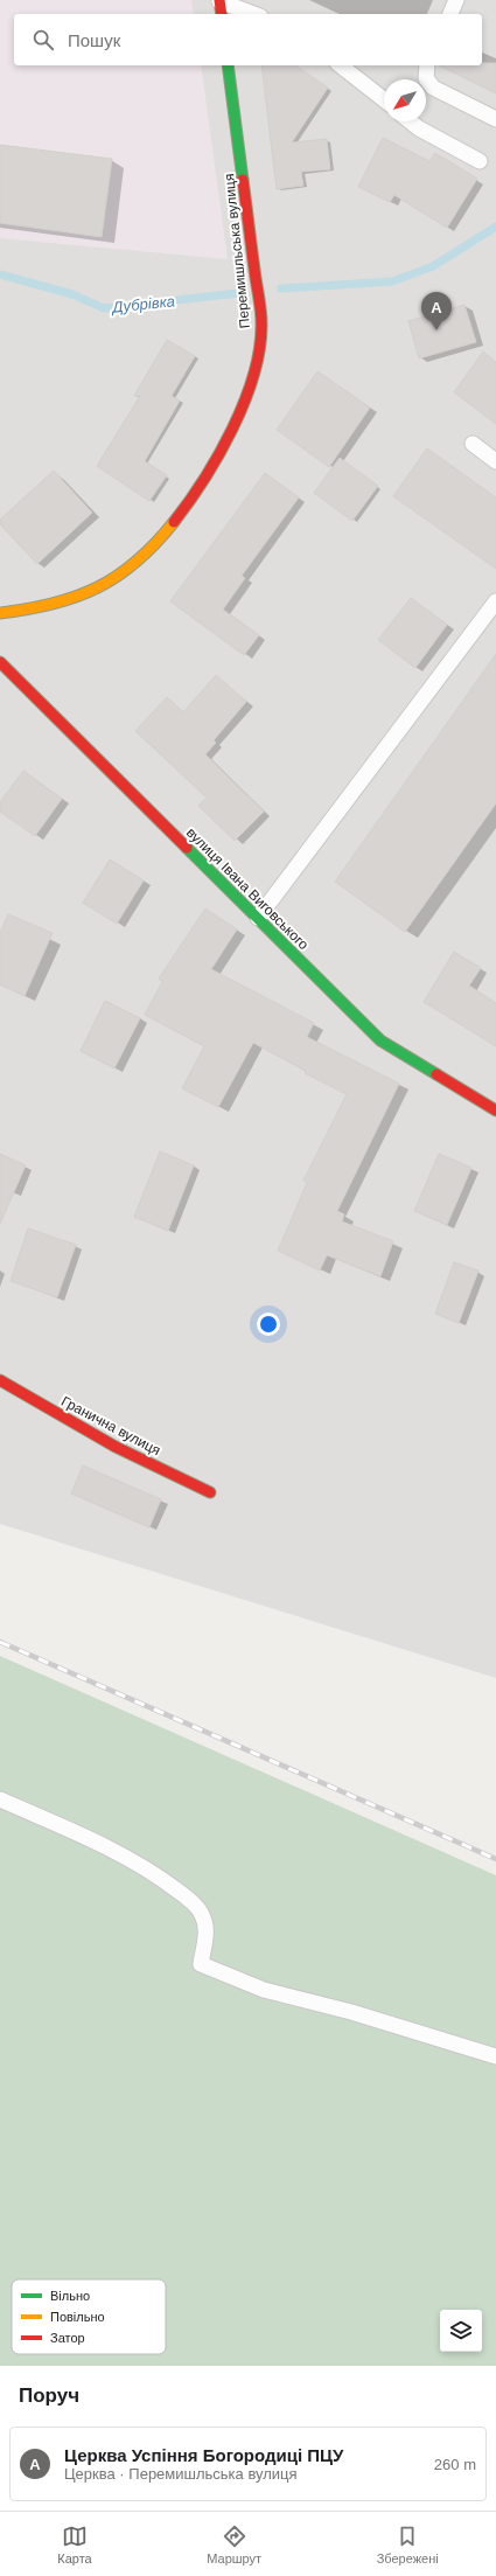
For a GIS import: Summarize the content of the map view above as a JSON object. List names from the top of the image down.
{
  "streets": {
    "street": ["Перемишльська вулиця", "вулиця Івана Виговського", "Гранична вулиця"]
  },
  "water": ["Дубрівка"],
  "legend": ["Вільно", "Повільно", "Затор"],
  "north": "bottom left",
  "page": {
    "search": "Пошук",
    "pins": "A",
    "heading": "Поруч",
    "list": [
      {
        "mark": "A",
        "name": "Церква Успіння Богородиці ПЦУ",
        "note": "Церква · Перемишльська вулиця",
        "value": "260 m"
      }
    ],
    "nav": ["Карта", "Маршрут", "Збережені"]
  }
}
